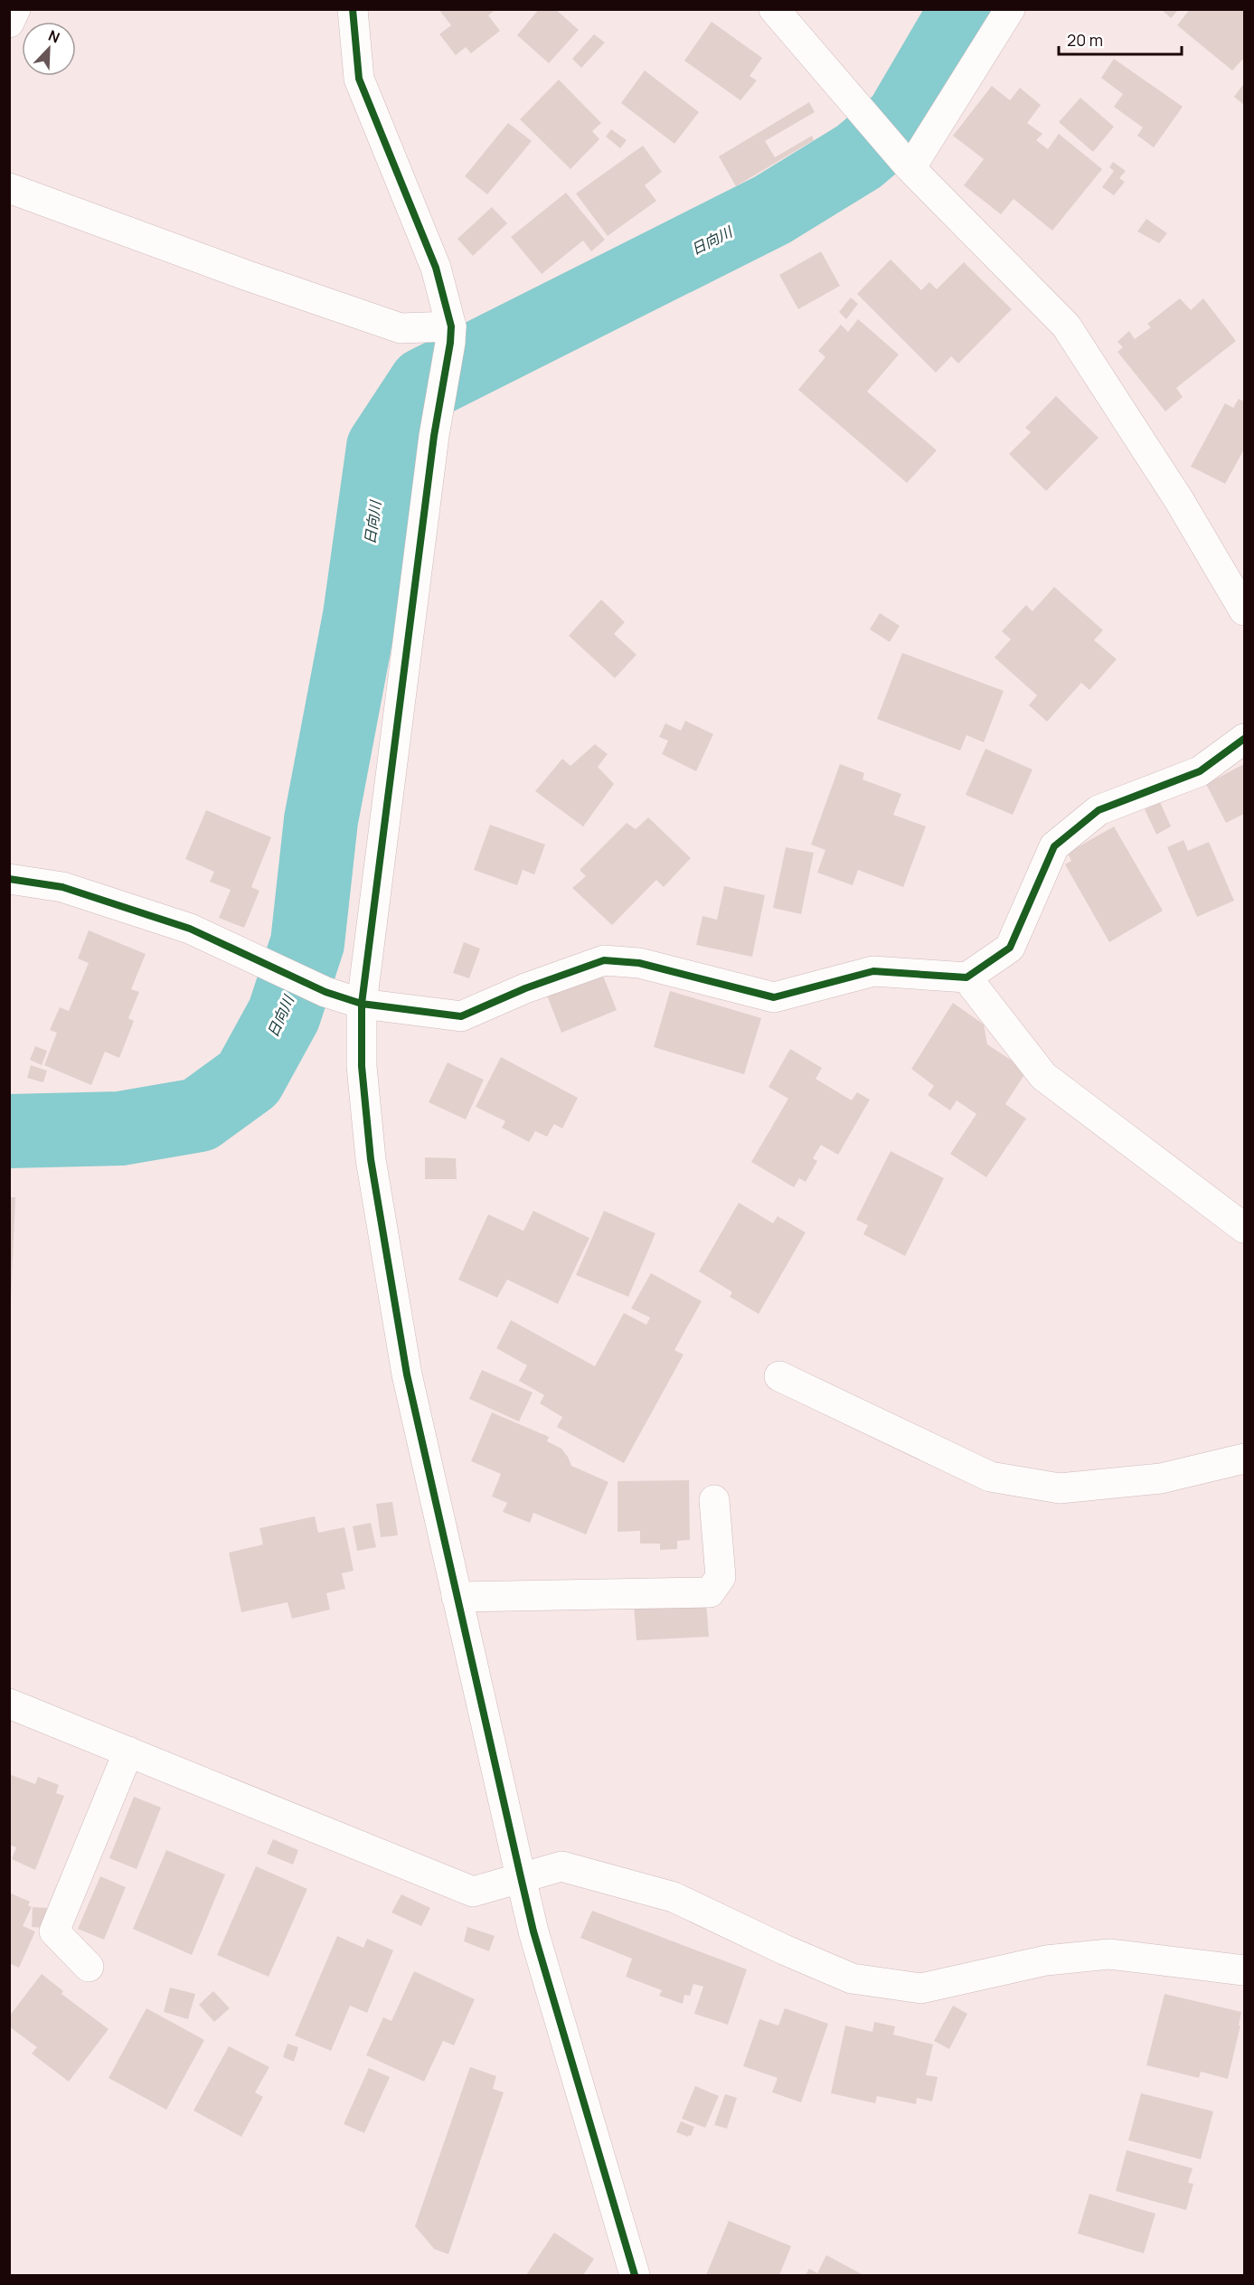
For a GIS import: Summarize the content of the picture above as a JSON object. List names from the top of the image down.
{
  "water": ["日向川"],
  "scale_bar": "20 m",
  "north": "top right"
}
